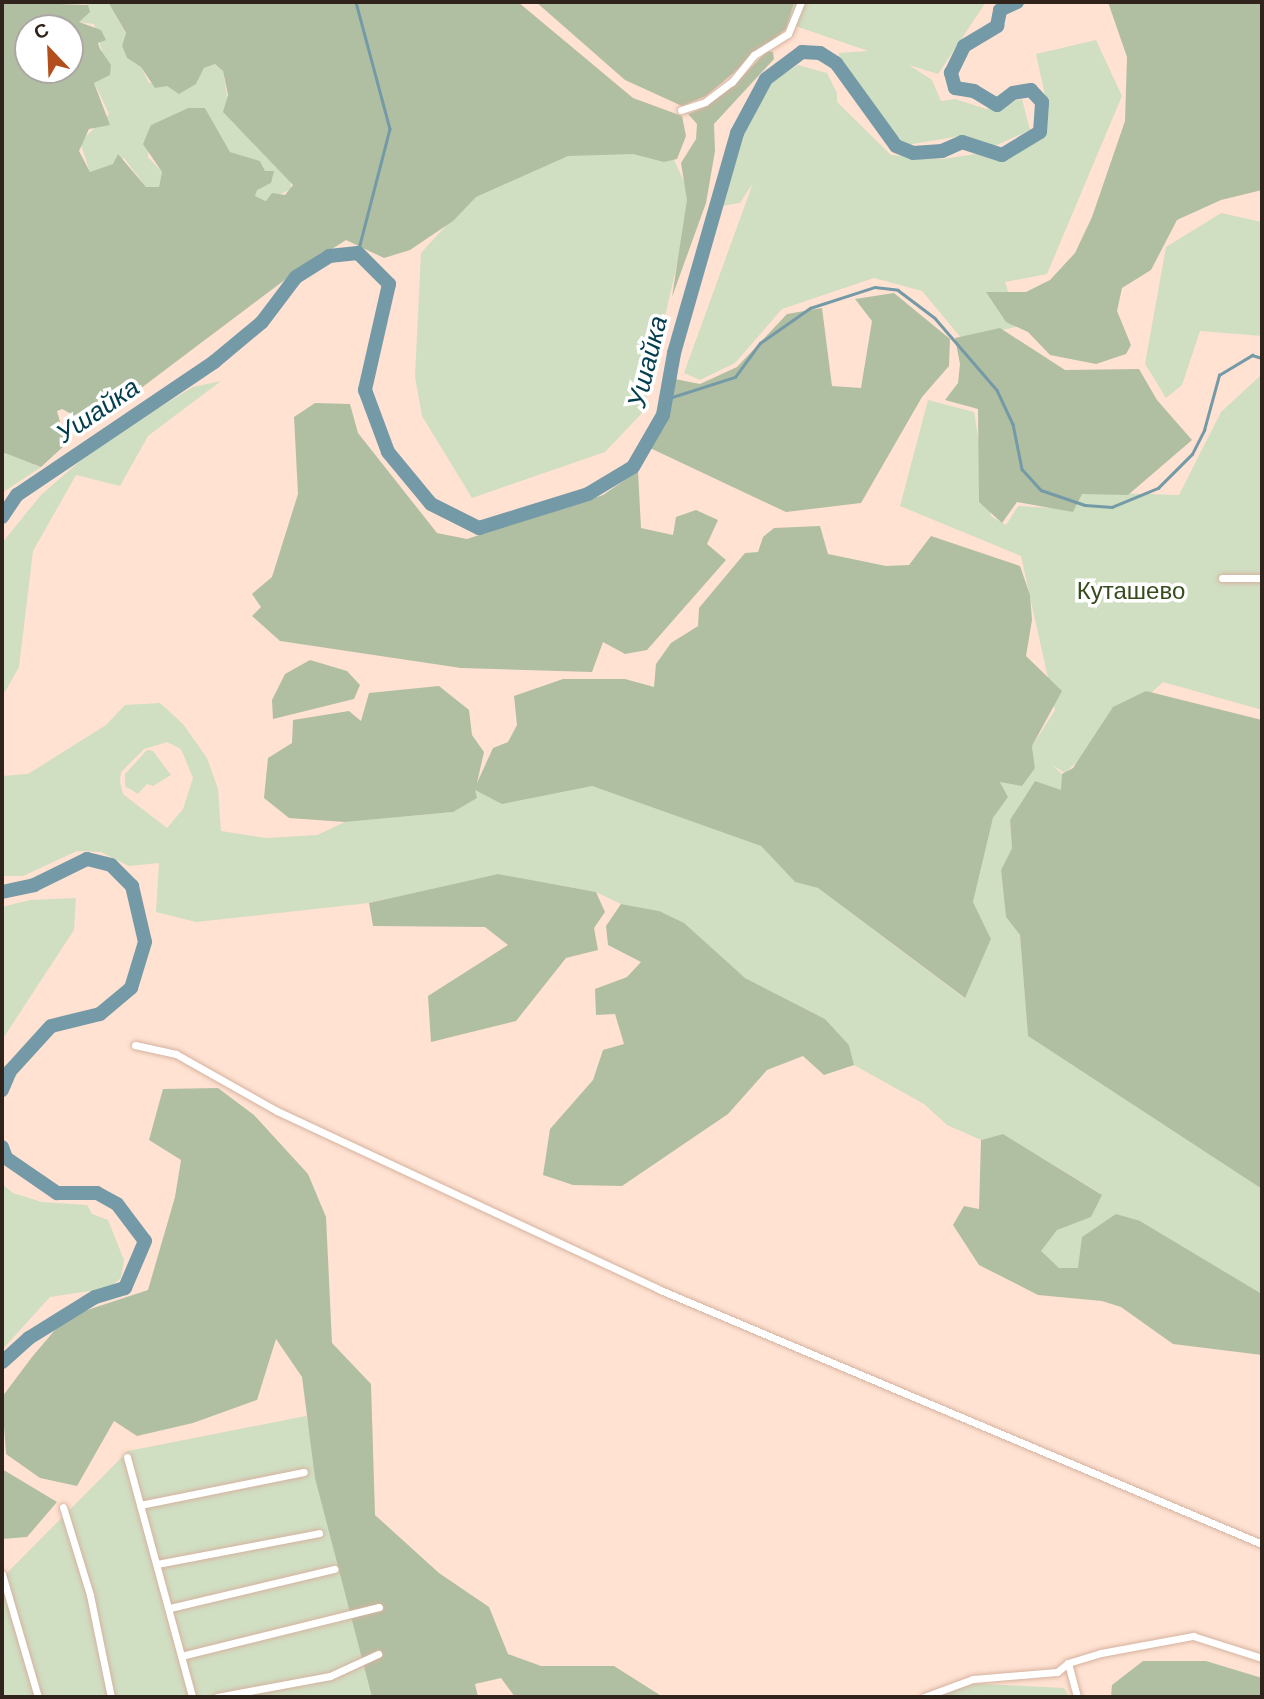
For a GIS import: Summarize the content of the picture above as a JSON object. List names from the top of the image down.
{
  "water": ["Ушайка"],
  "parks": ["Куташево"],
  "north": "top left"
}
